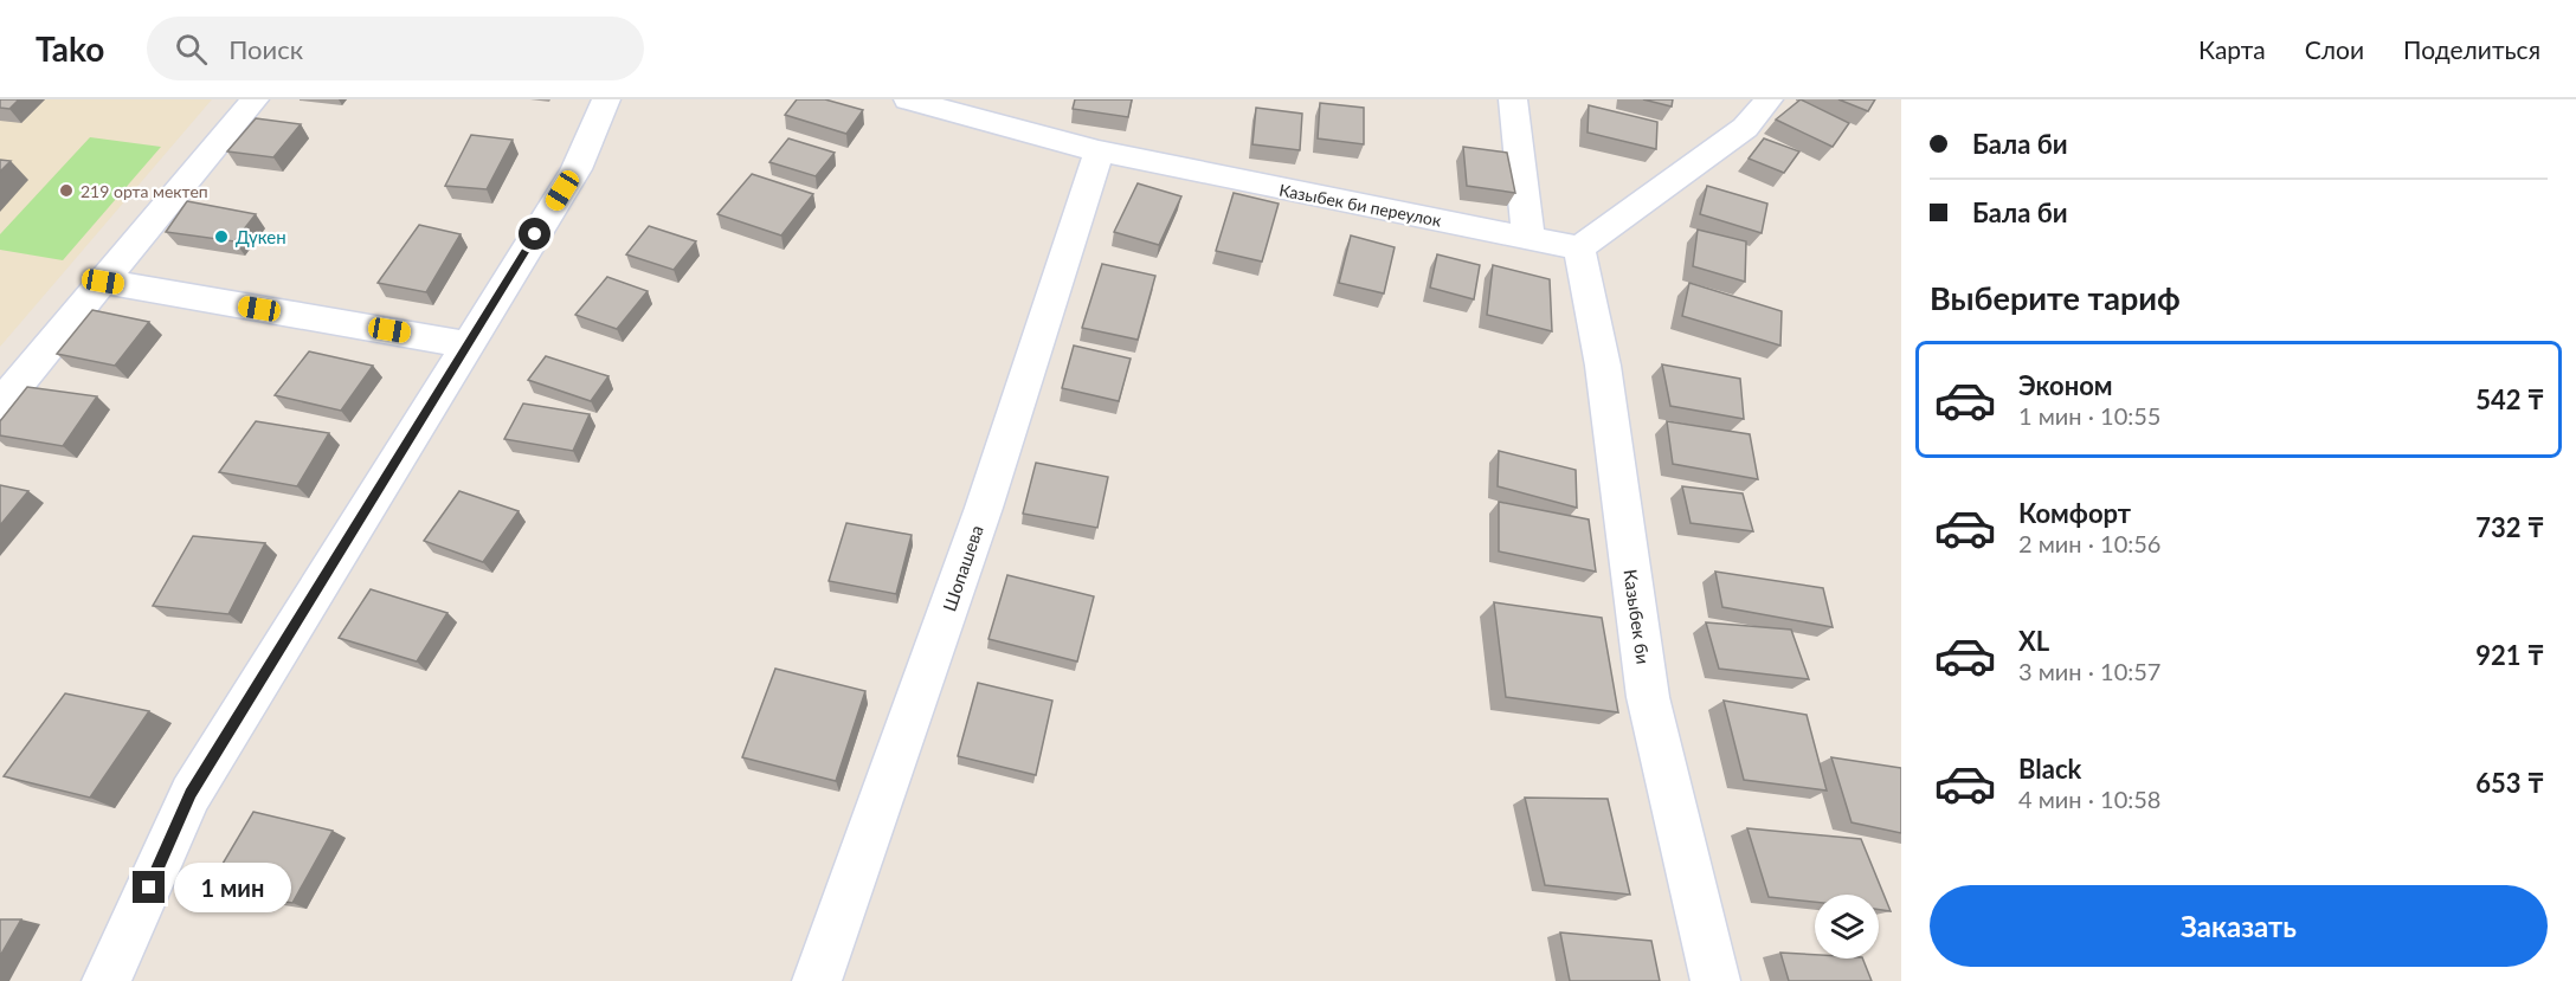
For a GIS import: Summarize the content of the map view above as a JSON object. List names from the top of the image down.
{
  "streets": {
    "street": ["Казыбек би переулок", "Шопашева", "Казыбек би"]
  },
  "crossings": [
    ["Казыбек би переулок", "Шопашева"],
    ["Казыбек би переулок", "Казыбек би"]
  ],
  "places": ["219 орта мектеп", "Дүкен"],
  "page": {
    "header": "Tako",
    "search": "Поиск",
    "nav": ["Карта", "Слои", "Поделиться"],
    "banner": ["Бала би", "Бала би"],
    "heading": "Выберите тариф",
    "list": [
      {
        "name": "Эконом",
        "note": "1 мин · 10:55",
        "value": "542 ₸"
      },
      {
        "name": "Комфорт",
        "note": "2 мин · 10:56",
        "value": "732 ₸"
      },
      {
        "name": "XL",
        "note": "3 мин · 10:57",
        "value": "921 ₸"
      },
      {
        "name": "Black",
        "note": "4 мин · 10:58",
        "value": "653 ₸"
      }
    ],
    "bubble": "1 мин",
    "buttons": "Заказать"
  }
}
